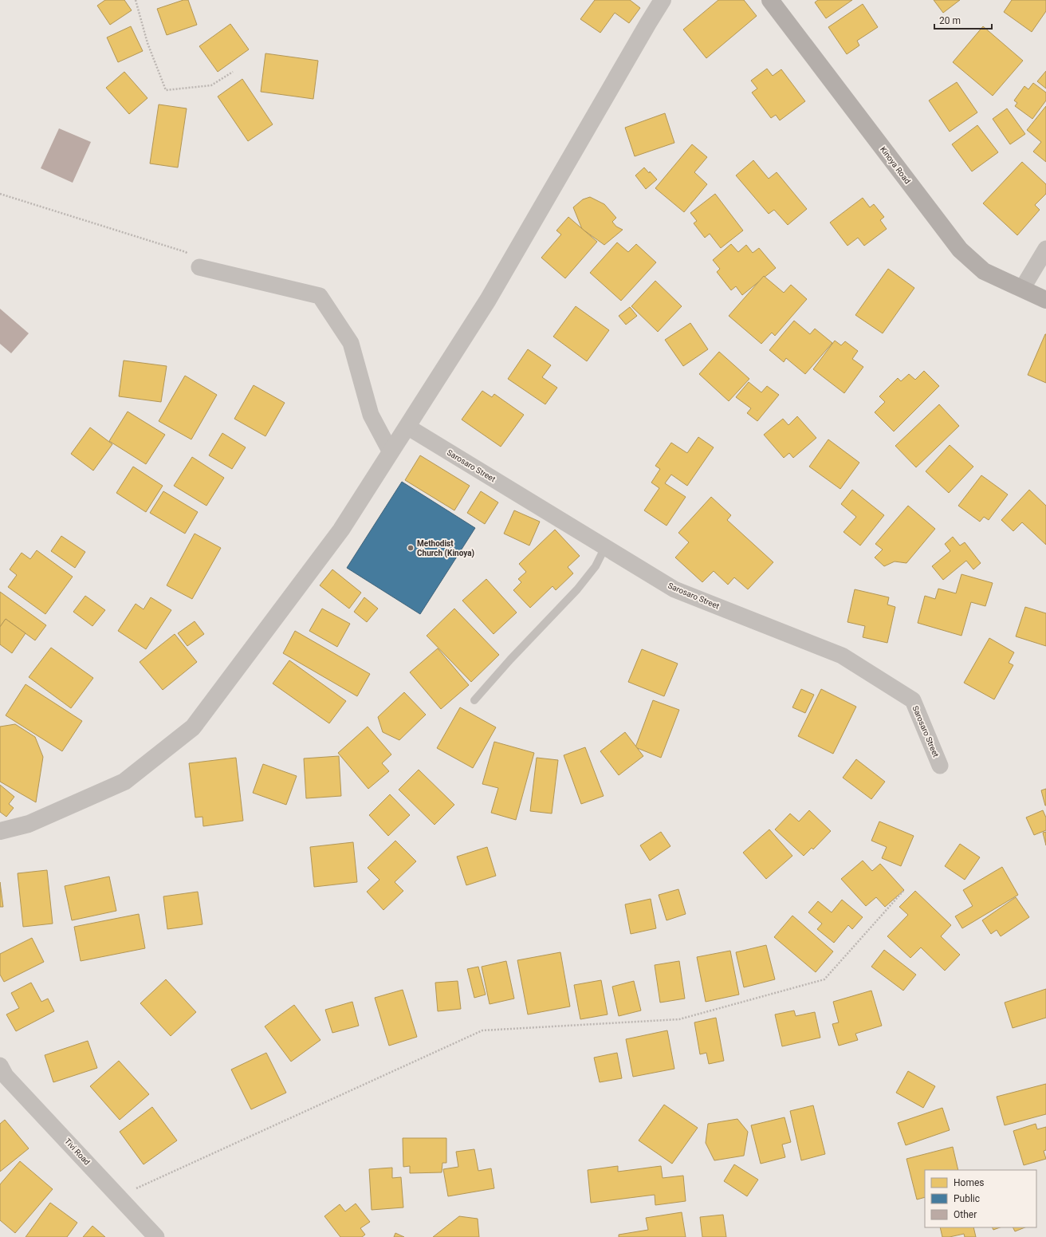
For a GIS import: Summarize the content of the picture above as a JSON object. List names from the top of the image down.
{
  "streets": {
    "main road": ["Kinoya Road"],
    "street": ["Sarosaro Street", "Tivi Road"]
  },
  "places": ["Methodist Church (Kinoya)"],
  "legend": ["Homes", "Public", "Other"],
  "scale_bar": "20 m"
}
